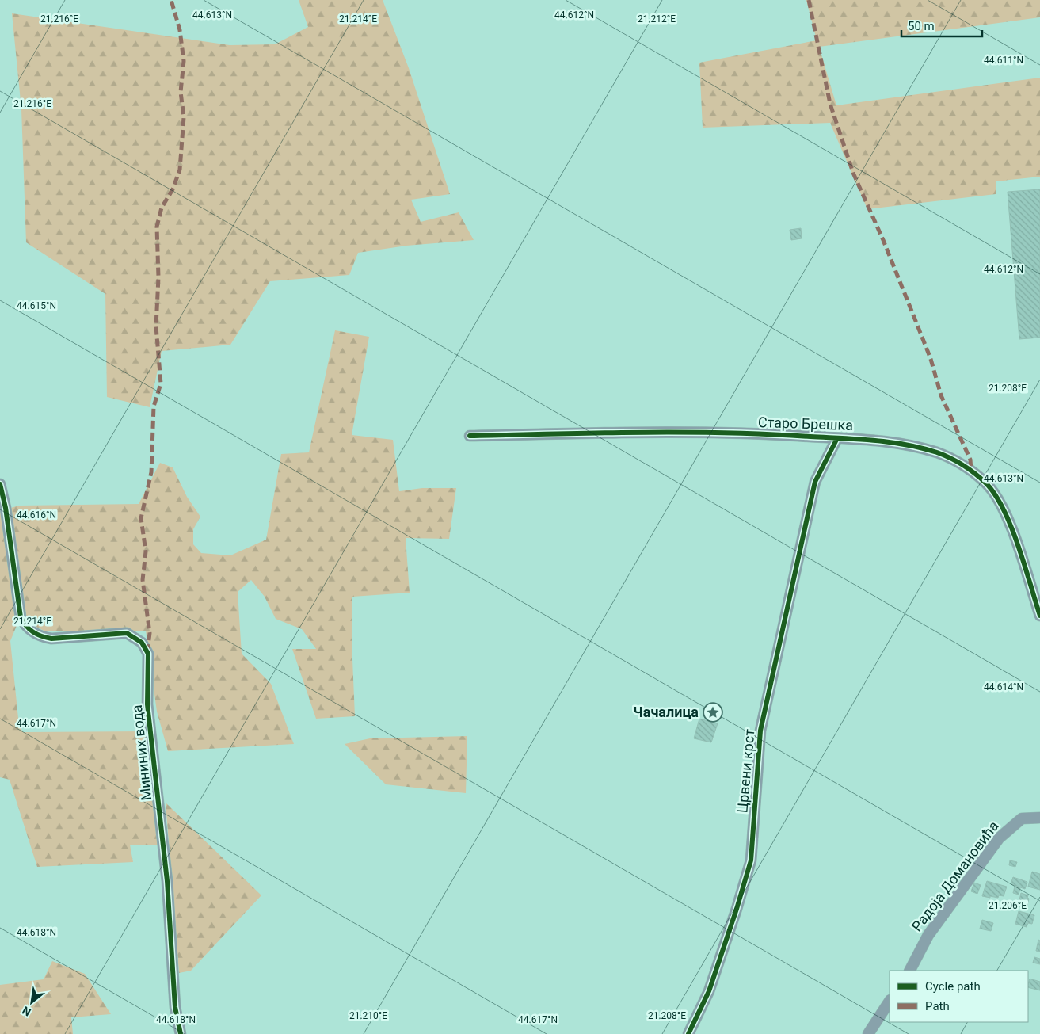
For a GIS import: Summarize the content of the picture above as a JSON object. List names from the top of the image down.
{
  "streets": {
    "street": [
      "Старо Брешка",
      "Мининих вода",
      "Црвени крст",
      "Радоја Домановића"
    ]
  },
  "crossings": [
    ["Старо Брешка", "Црвени крст"]
  ],
  "places": {
    "place": ["Чачалица"]
  },
  "legend": ["Cycle path", "Path"],
  "scale_bar": "50 m",
  "north": "bottom left",
  "coordinates": [
    "44.613°N",
    "44.612°N",
    "21.216°E",
    "21.212°E",
    "21.214°E",
    "44.611°N",
    "44.615°N",
    "21.208°E",
    "44.616°N",
    "44.614°N",
    "44.617°N",
    "21.206°E",
    "44.618°N",
    "21.210°E"
  ]
}
